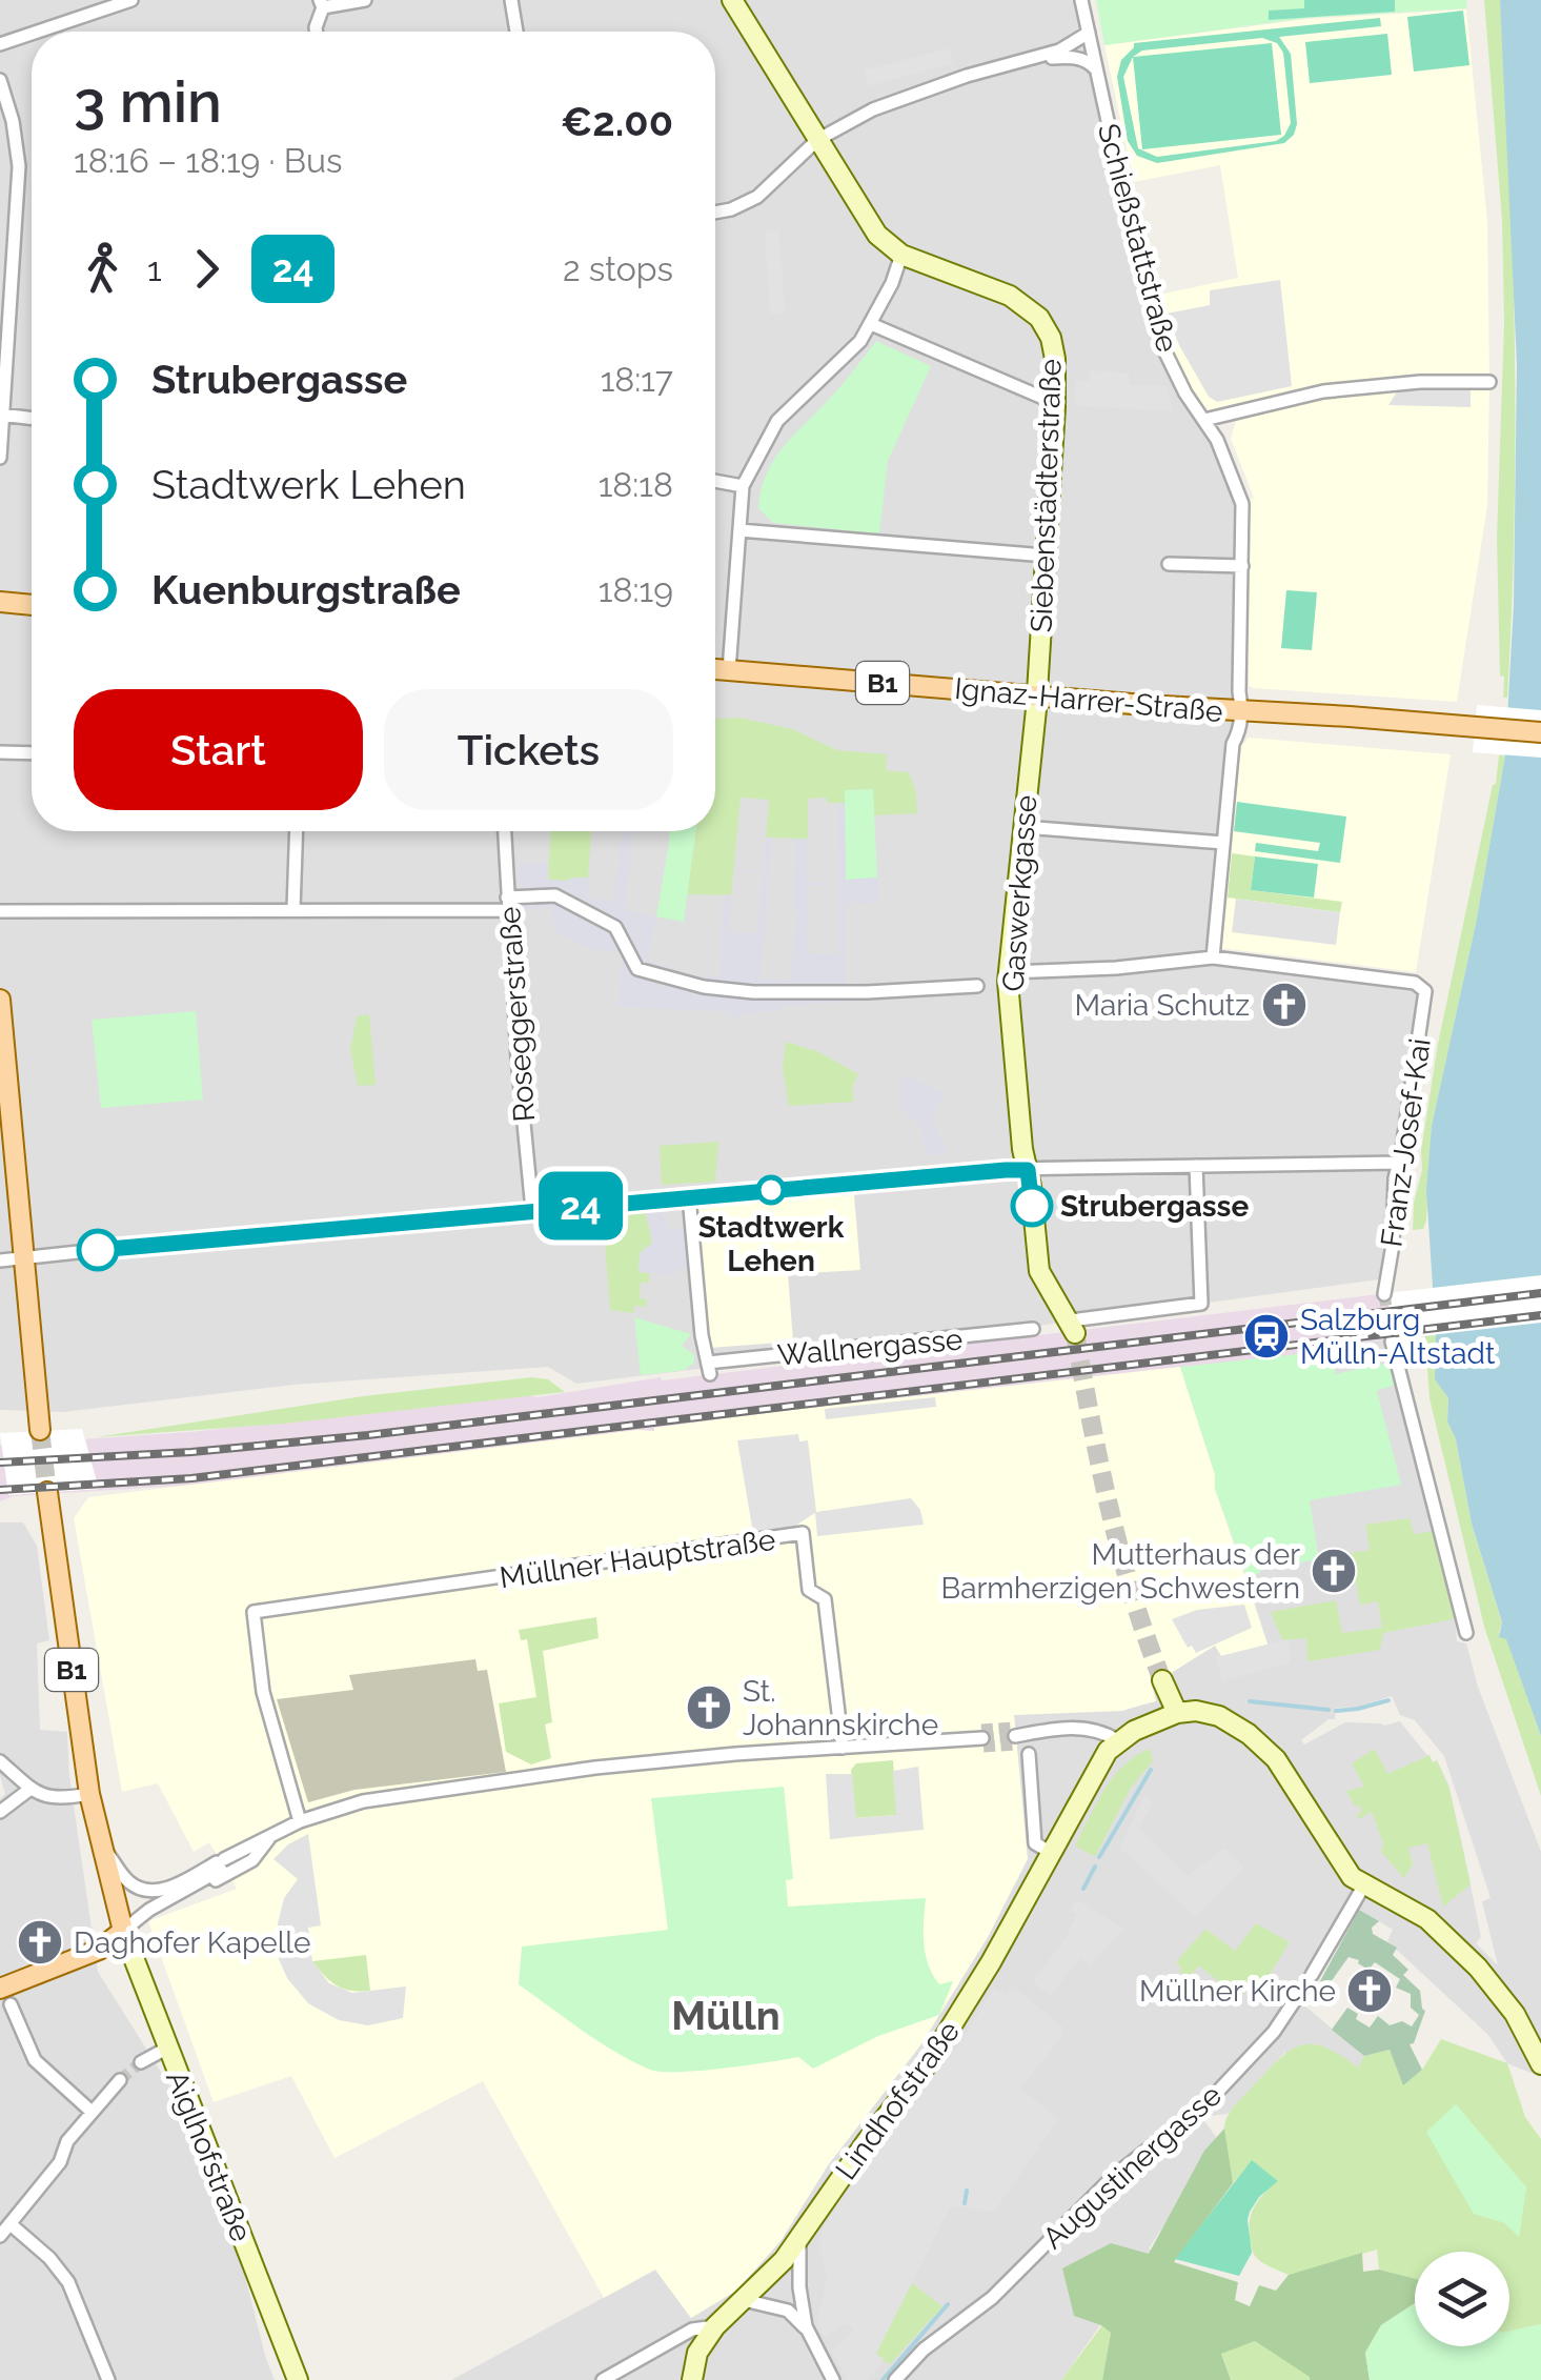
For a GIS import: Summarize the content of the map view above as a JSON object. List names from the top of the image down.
{
  "streets": {
    "main road": ["B1", "Ignaz-Harrer-Straße"],
    "street": [
      "Schießstattstraße",
      "Siebenstädterstraße",
      "Gaswerkgasse",
      "Roseggerstraße",
      "Franz-Josef-Kai",
      "Wallnergasse",
      "Müllner Hauptstraße",
      "Lindhofstraße",
      "Aiglhofstraße",
      "Augustinergasse"
    ]
  },
  "crossings": [
    ["Schießstattstraße", "Ignaz-Harrer-Straße"],
    ["Schießstattstraße", "Franz-Josef-Kai"],
    ["Siebenstädterstraße", "Ignaz-Harrer-Straße"],
    ["Siebenstädterstraße", "Gaswerkgasse"],
    ["Ignaz-Harrer-Straße", "Gaswerkgasse"]
  ],
  "districts": ["Mülln"],
  "places": {
    "church": [
      "Maria Schutz",
      "Mutterhaus der Barmherzigen Schwestern",
      "St. Johannskirche",
      "Daghofer Kapelle",
      "Müllner Kirche"
    ],
    "other": ["Stadtwerk Lehen", "Strubergasse"],
    "station": ["Salzburg Mülln-Altstadt"]
  },
  "lines": ["bus line 24"],
  "page": {
    "on_map": "24",
    "heading": ["3 min", "18:16 – 18:19 · Bus", "€2.00"],
    "legs": ["1", "24", "2 stops"],
    "list": [
      {
        "name": "Strubergasse",
        "value": "18:17"
      },
      {
        "name": "Stadtwerk Lehen",
        "value": "18:18"
      },
      {
        "name": "Kuenburgstraße",
        "value": "18:19"
      }
    ],
    "buttons": ["Start", "Tickets"]
  }
}
